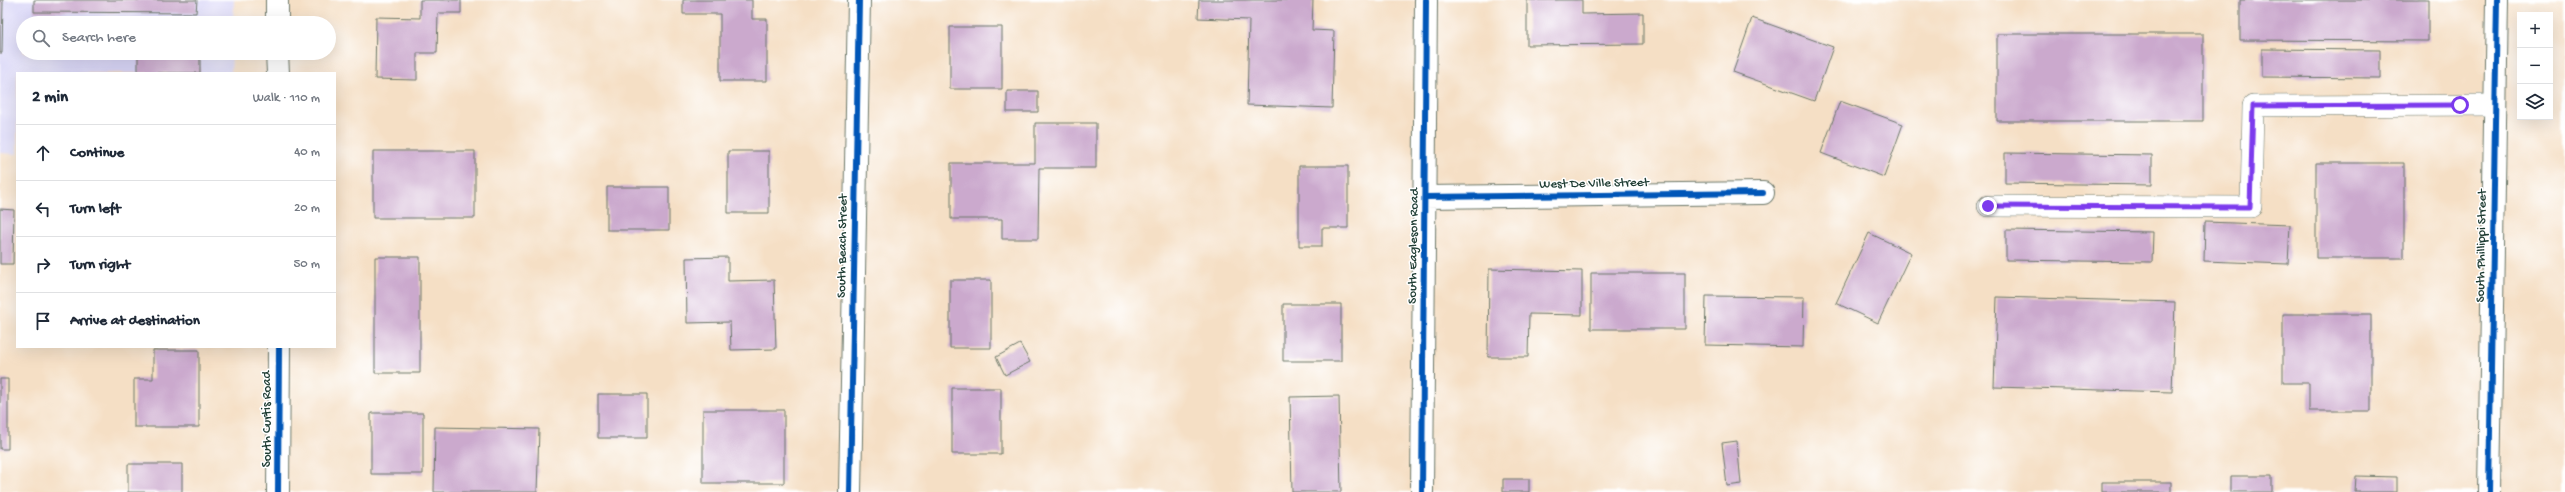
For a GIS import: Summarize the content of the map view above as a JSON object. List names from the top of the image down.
{
  "streets": {
    "street": [
      "West De Ville Street",
      "South Beach Street",
      "South Eagleson Road",
      "South Phillippi Street",
      "South Curtis Road"
    ]
  },
  "crossings": [
    ["West De Ville Street", "South Eagleson Road"]
  ],
  "page": {
    "map_buttons": ["+", "−"],
    "search": "Search here",
    "heading": ["2 min", "Walk · 110 m"],
    "list": [
      ["Continue", "40 m"],
      ["Turn left", "20 m"],
      ["Turn right", "50 m"],
      "Arrive at destination"
    ]
  }
}
